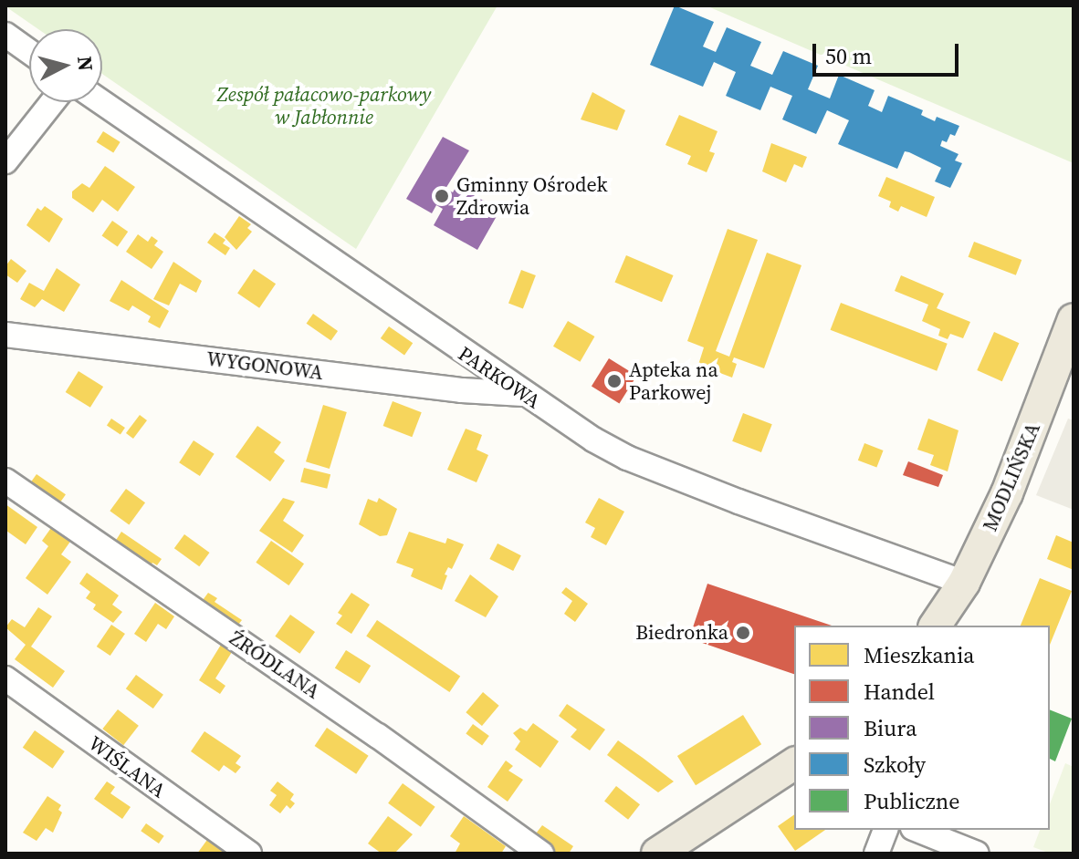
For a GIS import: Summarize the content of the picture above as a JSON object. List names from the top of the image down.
{
  "streets": {
    "main road": ["MODLIŃSKA"],
    "street": [
      "WYGONOWA",
      "PARKOWA",
      "ŹRÓDLANA",
      "WIŚLANA"
    ]
  },
  "crossings": [
    ["WYGONOWA", "PARKOWA"],
    ["PARKOWA", "MODLIŃSKA"]
  ],
  "parks": ["Zespół pałacowo-parkowy w Jabłonnie"],
  "places": ["Gminny Ośrodek Zdrowia", "Apteka na Parkowej", "Biedronka"],
  "legend": [
    "Mieszkania",
    "Handel",
    "Biura",
    "Szkoły",
    "Publiczne"
  ],
  "scale_bar": "50 m",
  "north": "right"
}
